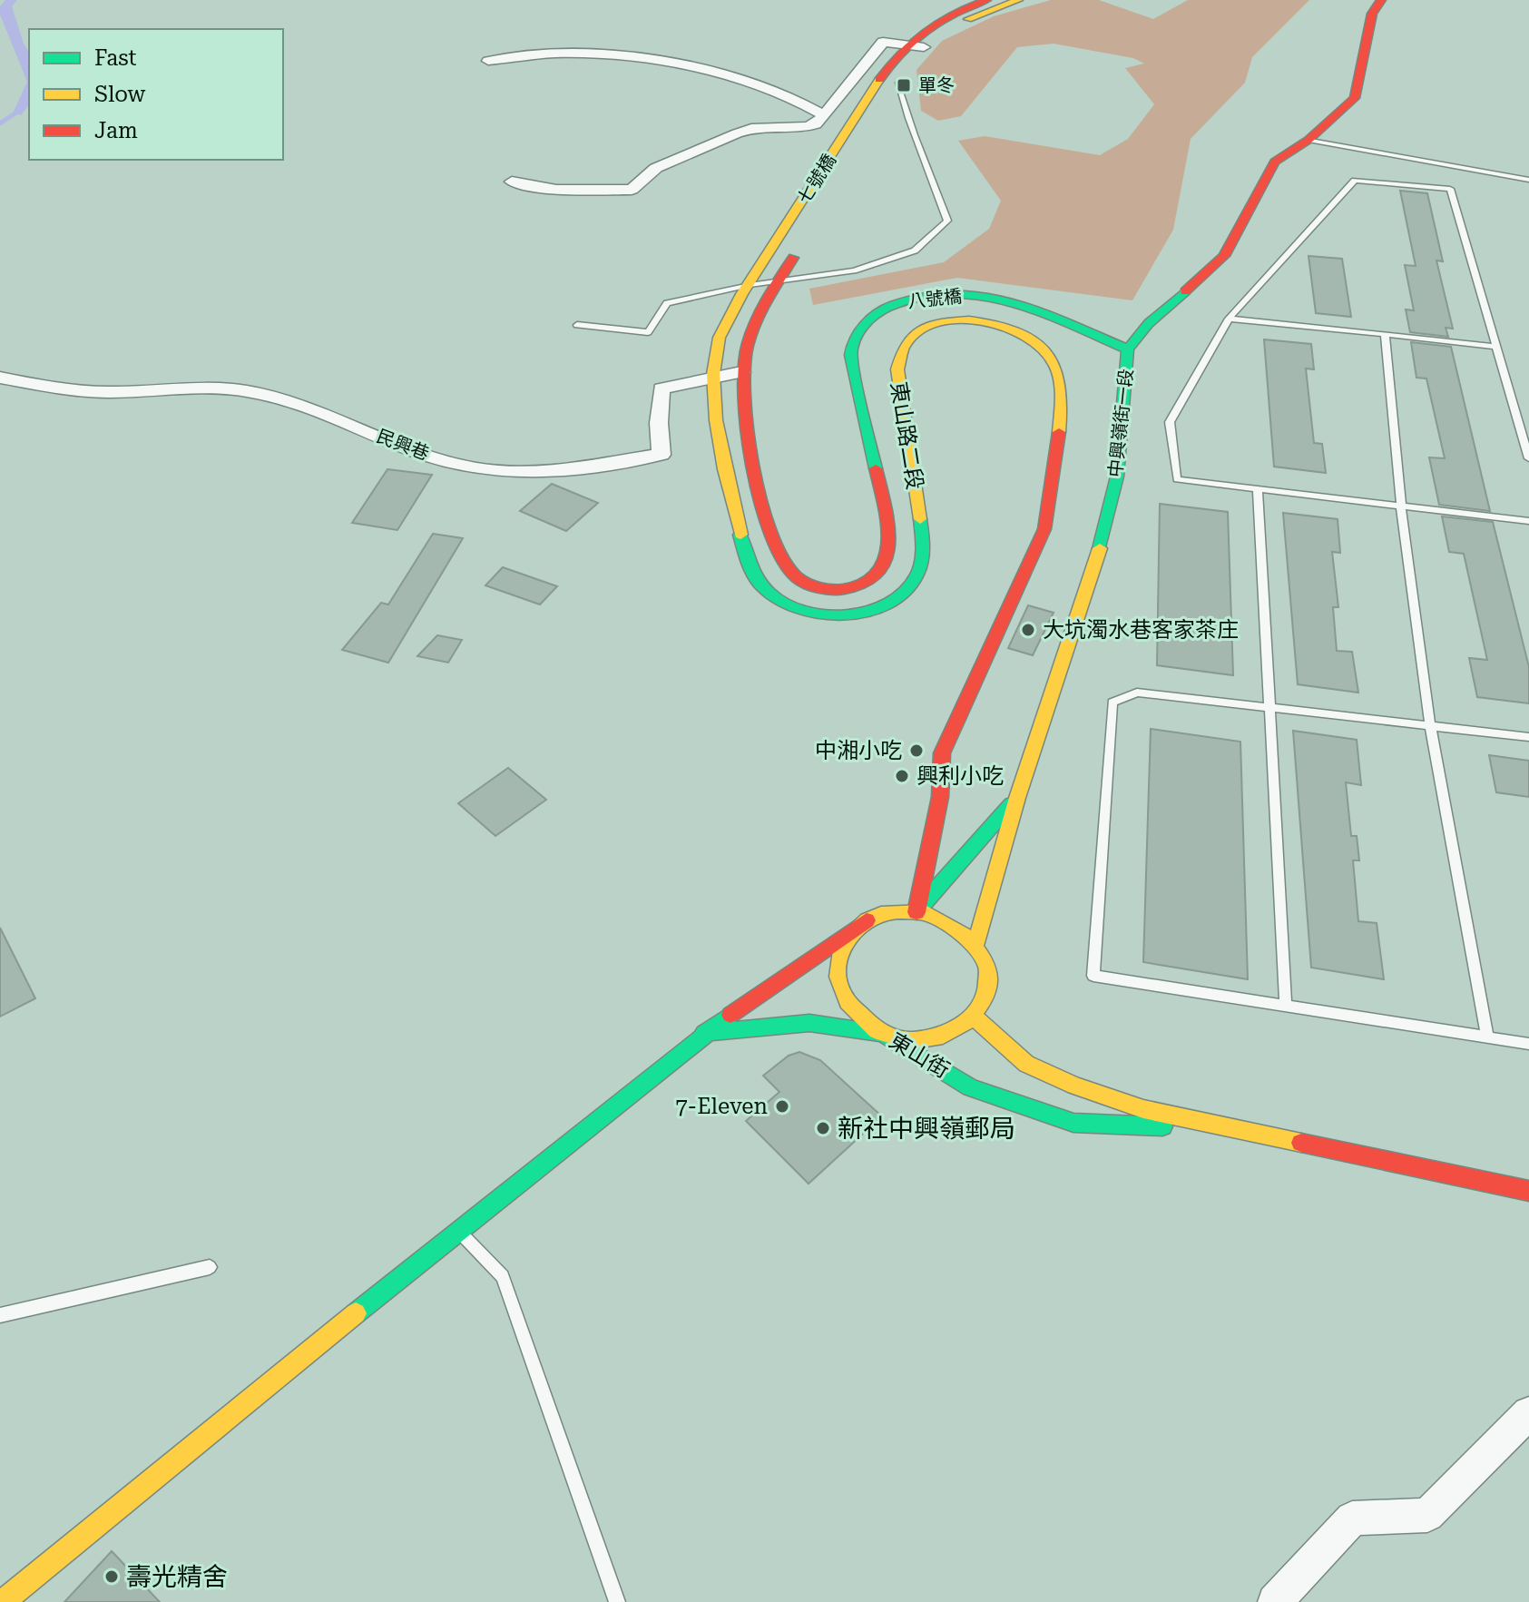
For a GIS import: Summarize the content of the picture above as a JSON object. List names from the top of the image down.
{
  "streets": {
    "main road": [
      "七號橋",
      "八號橋",
      "中興嶺街一段",
      "東山路二段",
      "東山街"
    ],
    "street": ["民興巷"]
  },
  "crossings": [
    ["七號橋", "東山路二段"],
    ["八號橋", "中興嶺街一段"],
    ["八號橋", "民興巷"],
    ["中興嶺街一段", "東山路二段"],
    ["中興嶺街一段", "東山街"],
    ["東山路二段", "民興巷"],
    ["東山路二段", "東山街"]
  ],
  "places": {
    "transit": ["單冬"],
    "other": [
      "大坑濁水巷客家茶庄",
      "中湘小吃",
      "興利小吃",
      "7-Eleven",
      "新社中興嶺郵局",
      "壽光精舍"
    ]
  },
  "legend": ["Fast", "Slow", "Jam"]
}
